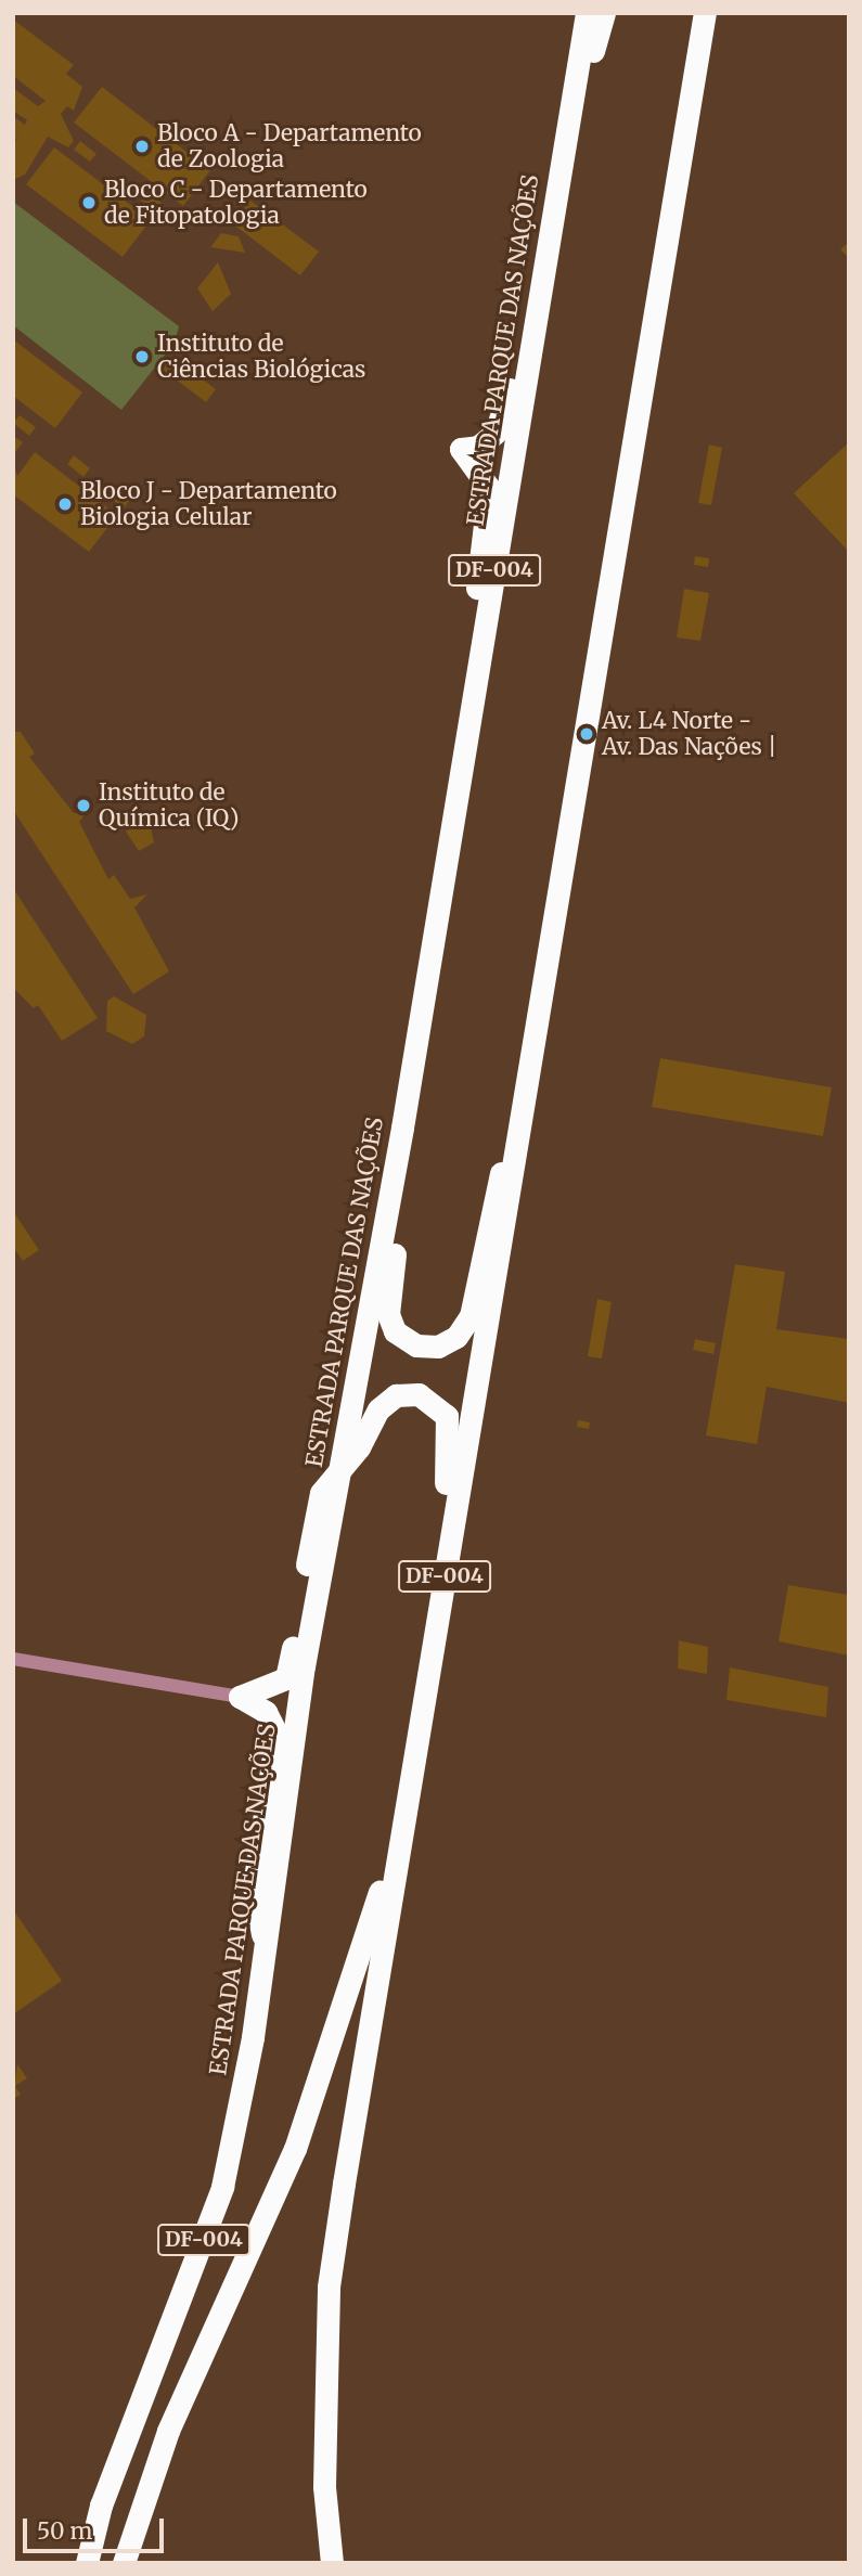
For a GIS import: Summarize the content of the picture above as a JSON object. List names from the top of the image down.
{
  "streets": {
    "highway": ["ESTRADA PARQUE DAS NAÇÕES", "DF-004"]
  },
  "places": [
    "Bloco A - Departamento de Zoologia",
    "Bloco C - Departamento de Fitopatologia",
    "Instituto de Ciências Biológicas",
    "Bloco J - Departamento Biologia Celular",
    "Av. L4 Norte - Av. Das Nações |",
    "Instituto de Química (IQ)"
  ],
  "scale_bar": "50 m"
}
